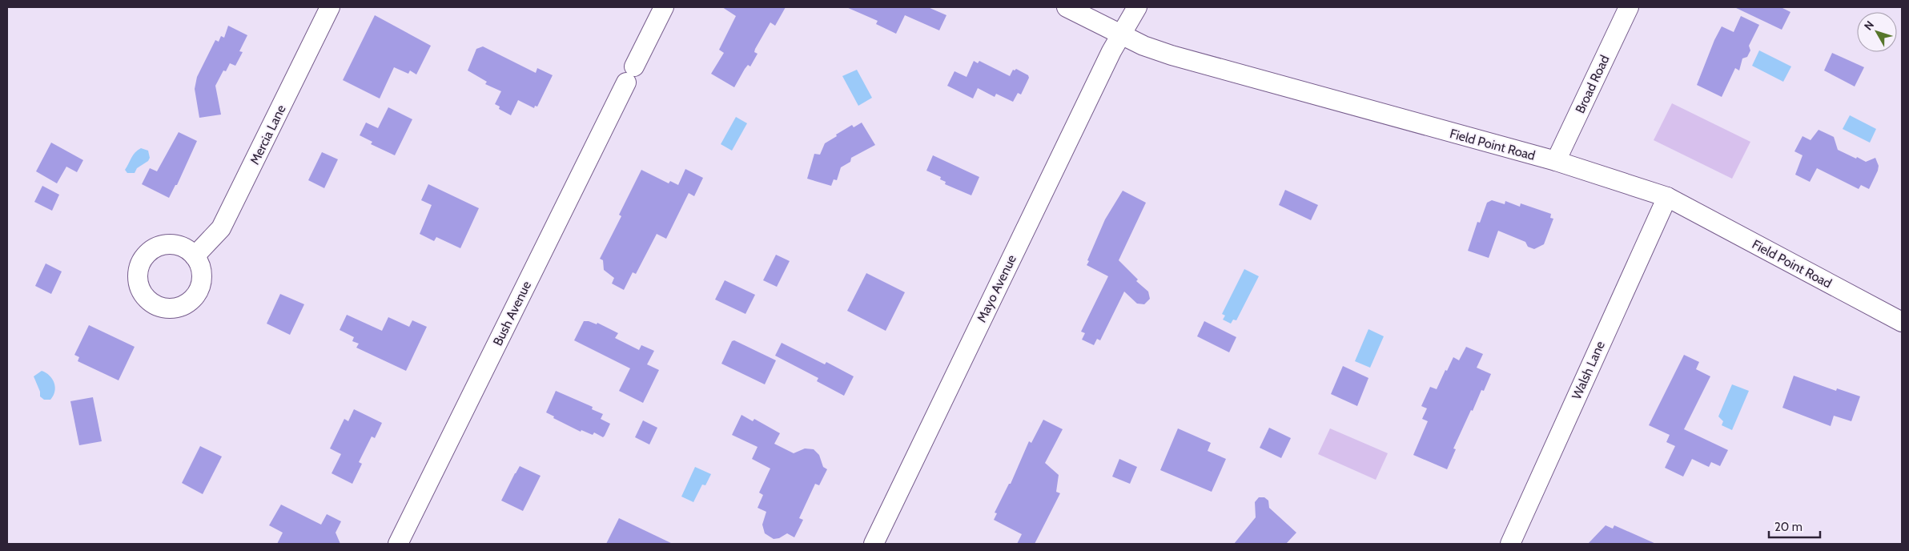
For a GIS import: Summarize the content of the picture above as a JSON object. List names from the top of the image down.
{
  "streets": {
    "street": [
      "Broad Road",
      "Mercia Lane",
      "Field Point Road",
      "Mayo Avenue",
      "Bush Avenue",
      "Walsh Lane"
    ]
  },
  "crossings": [
    ["Broad Road", "Field Point Road"],
    ["Field Point Road", "Mayo Avenue"],
    ["Field Point Road", "Walsh Lane"]
  ],
  "scale_bar": "20 m",
  "north": "top left"
}
